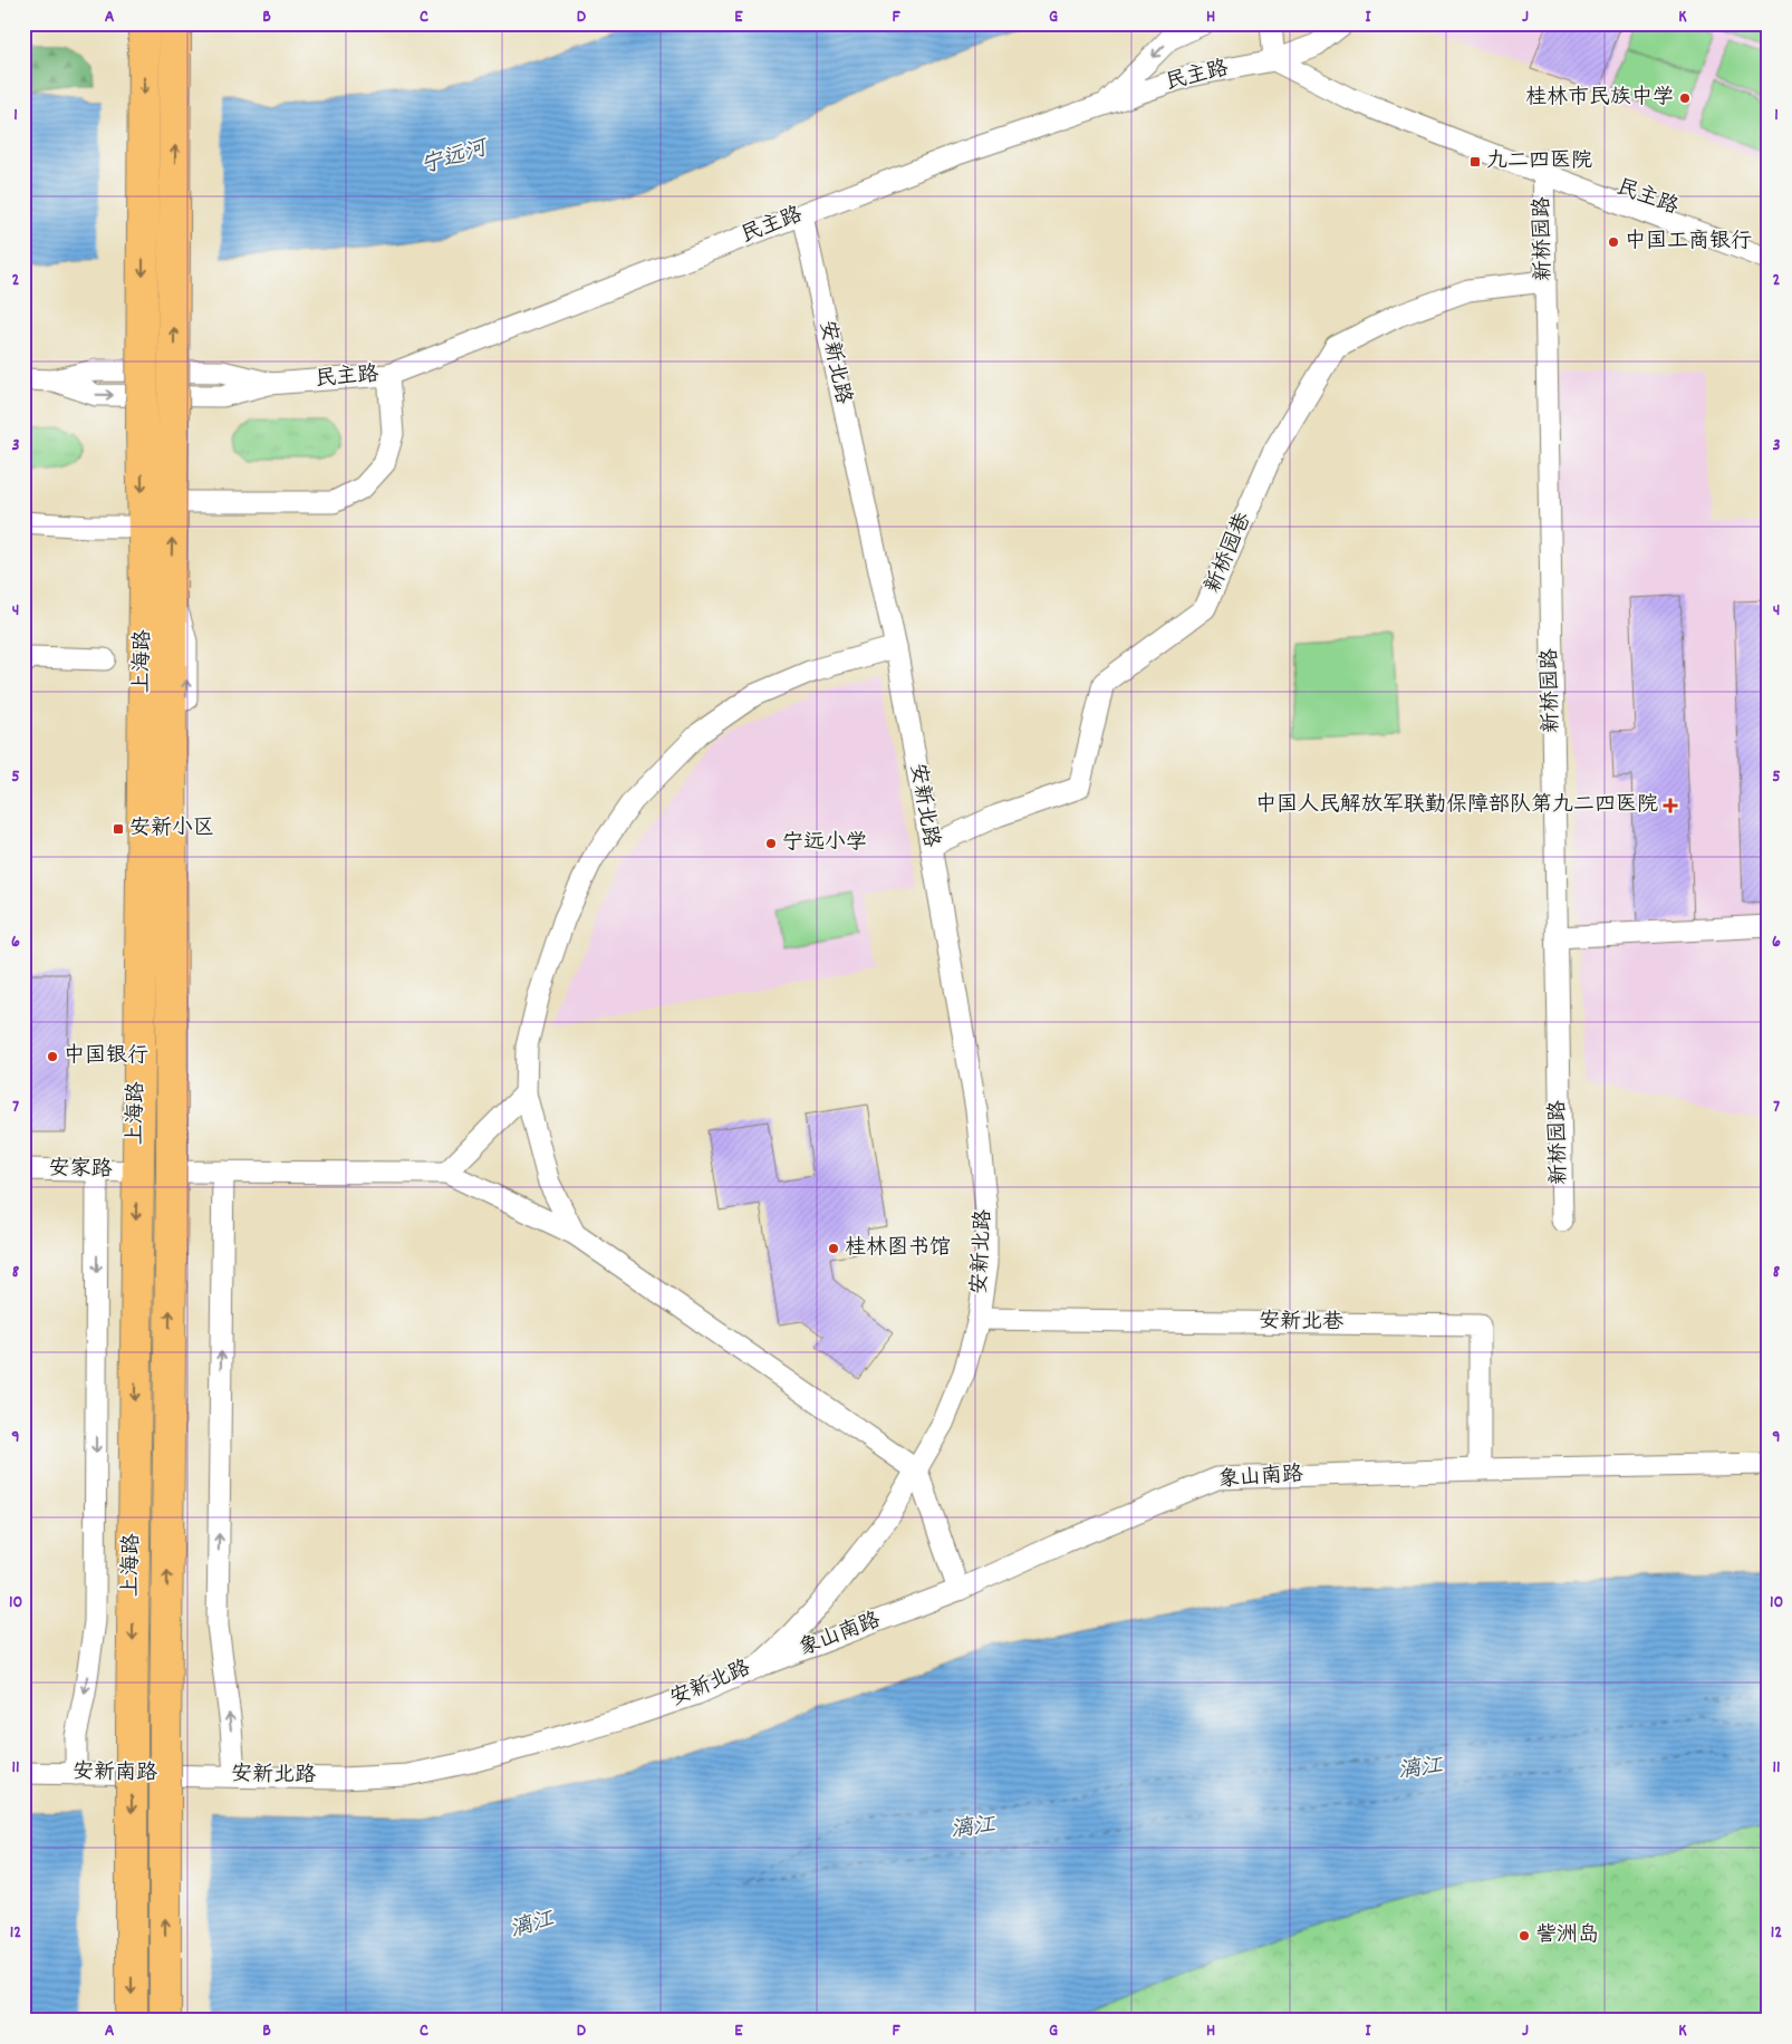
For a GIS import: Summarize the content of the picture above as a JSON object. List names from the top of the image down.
{
  "streets": {
    "highway": ["上海路"],
    "street": [
      "民主路",
      "新桥园路",
      "安新北路",
      "新桥园巷",
      "安家路",
      "安新北巷",
      "象山南路",
      "安新南路"
    ]
  },
  "crossings": [
    ["民主路", "新桥园路"],
    ["民主路", "安新北路"],
    ["新桥园路", "新桥园巷"],
    ["安新北路", "新桥园巷"],
    ["安新北路", "安新北巷"],
    ["安新北路", "象山南路"],
    ["安新北路", "安新南路"],
    ["上海路", "安家路"],
    ["安新北巷", "象山南路"]
  ],
  "water": ["宁远河", "漓江"],
  "places": {
    "other": [
      "桂林市民族中学",
      "中国工商银行",
      "宁远小学",
      "中国银行",
      "桂林图书馆",
      "訾洲岛"
    ],
    "transit": ["九二四医院", "安新小区"],
    "health": ["中国人民解放军联勤保障部队第九二四医院"]
  },
  "grid": {
    "columns": [
      "A",
      "B",
      "C",
      "D",
      "E",
      "F",
      "G",
      "H",
      "I",
      "J",
      "K"
    ],
    "rows": [
      "1",
      "2",
      "3",
      "4",
      "5",
      "6",
      "7",
      "8",
      "9",
      "10",
      "11",
      "12"
    ]
  }
}
